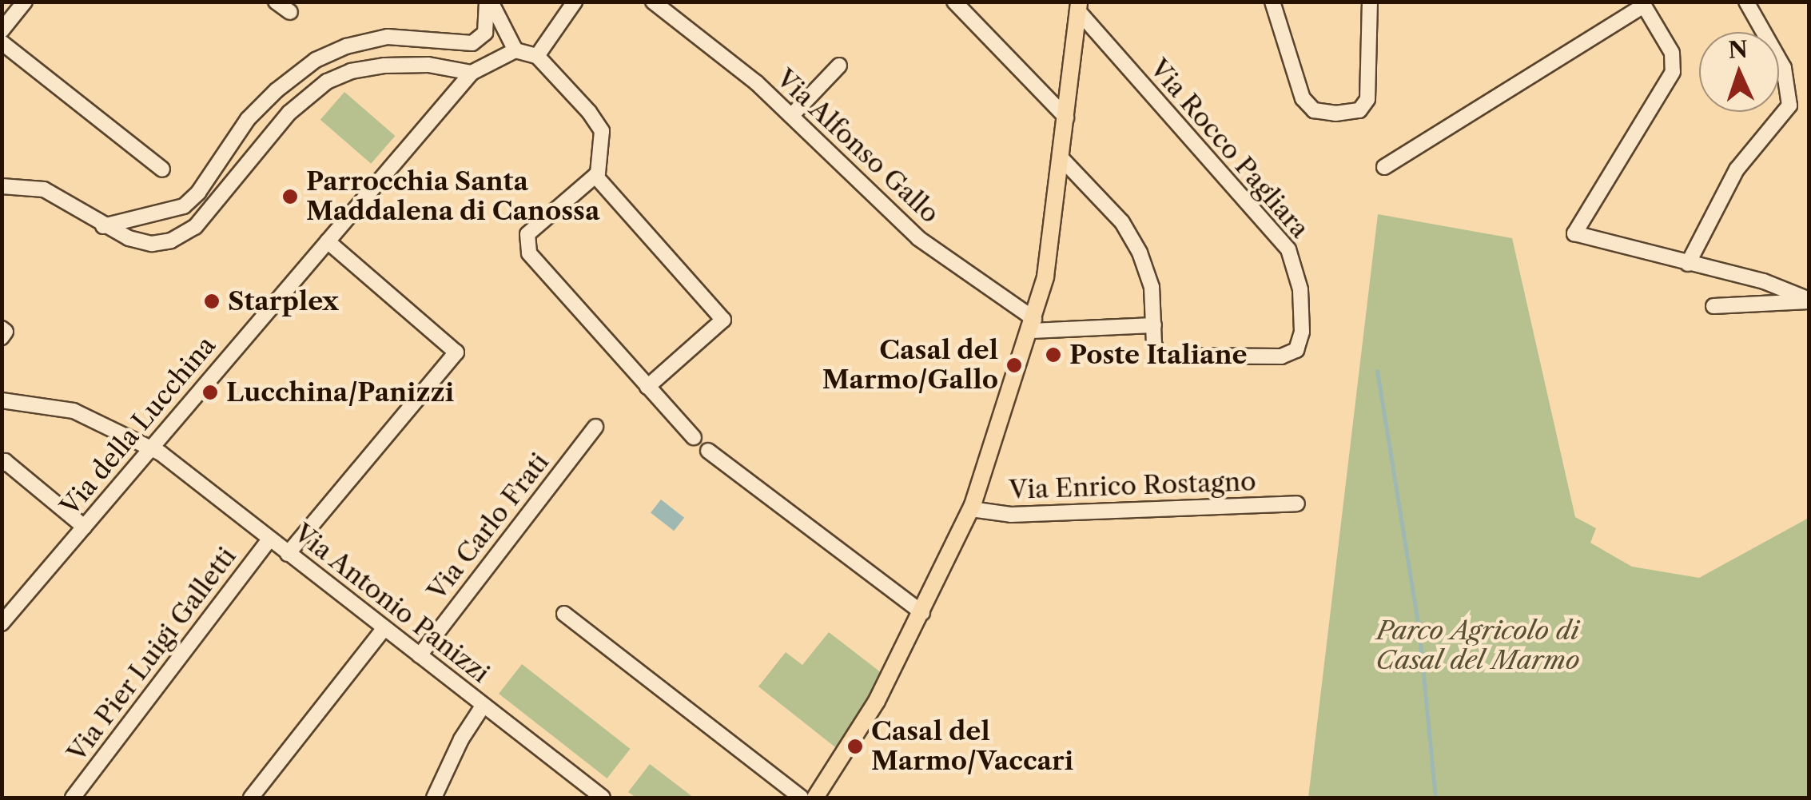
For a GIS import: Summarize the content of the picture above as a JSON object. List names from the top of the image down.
{
  "streets": {
    "street": [
      "Via Alfonso Gallo",
      "Via Rocco Pagliara",
      "Via della Lucchina",
      "Via Enrico Rostagno",
      "Via Carlo Frati",
      "Via Antonio Panizzi",
      "Via Pier Luigi Galletti"
    ]
  },
  "crossings": [
    ["Via della Lucchina", "Via Antonio Panizzi"],
    ["Via Carlo Frati", "Via Antonio Panizzi"],
    ["Via Antonio Panizzi", "Via Pier Luigi Galletti"]
  ],
  "parks": ["Parco Agricolo di Casal del Marmo"],
  "places": [
    "Parrocchia Santa Maddalena di Canossa",
    "Starplex",
    "Poste Italiane",
    "Casal del Marmo/Gallo",
    "Lucchina/Panizzi",
    "Casal del Marmo/Vaccari"
  ],
  "north": "top"
}
